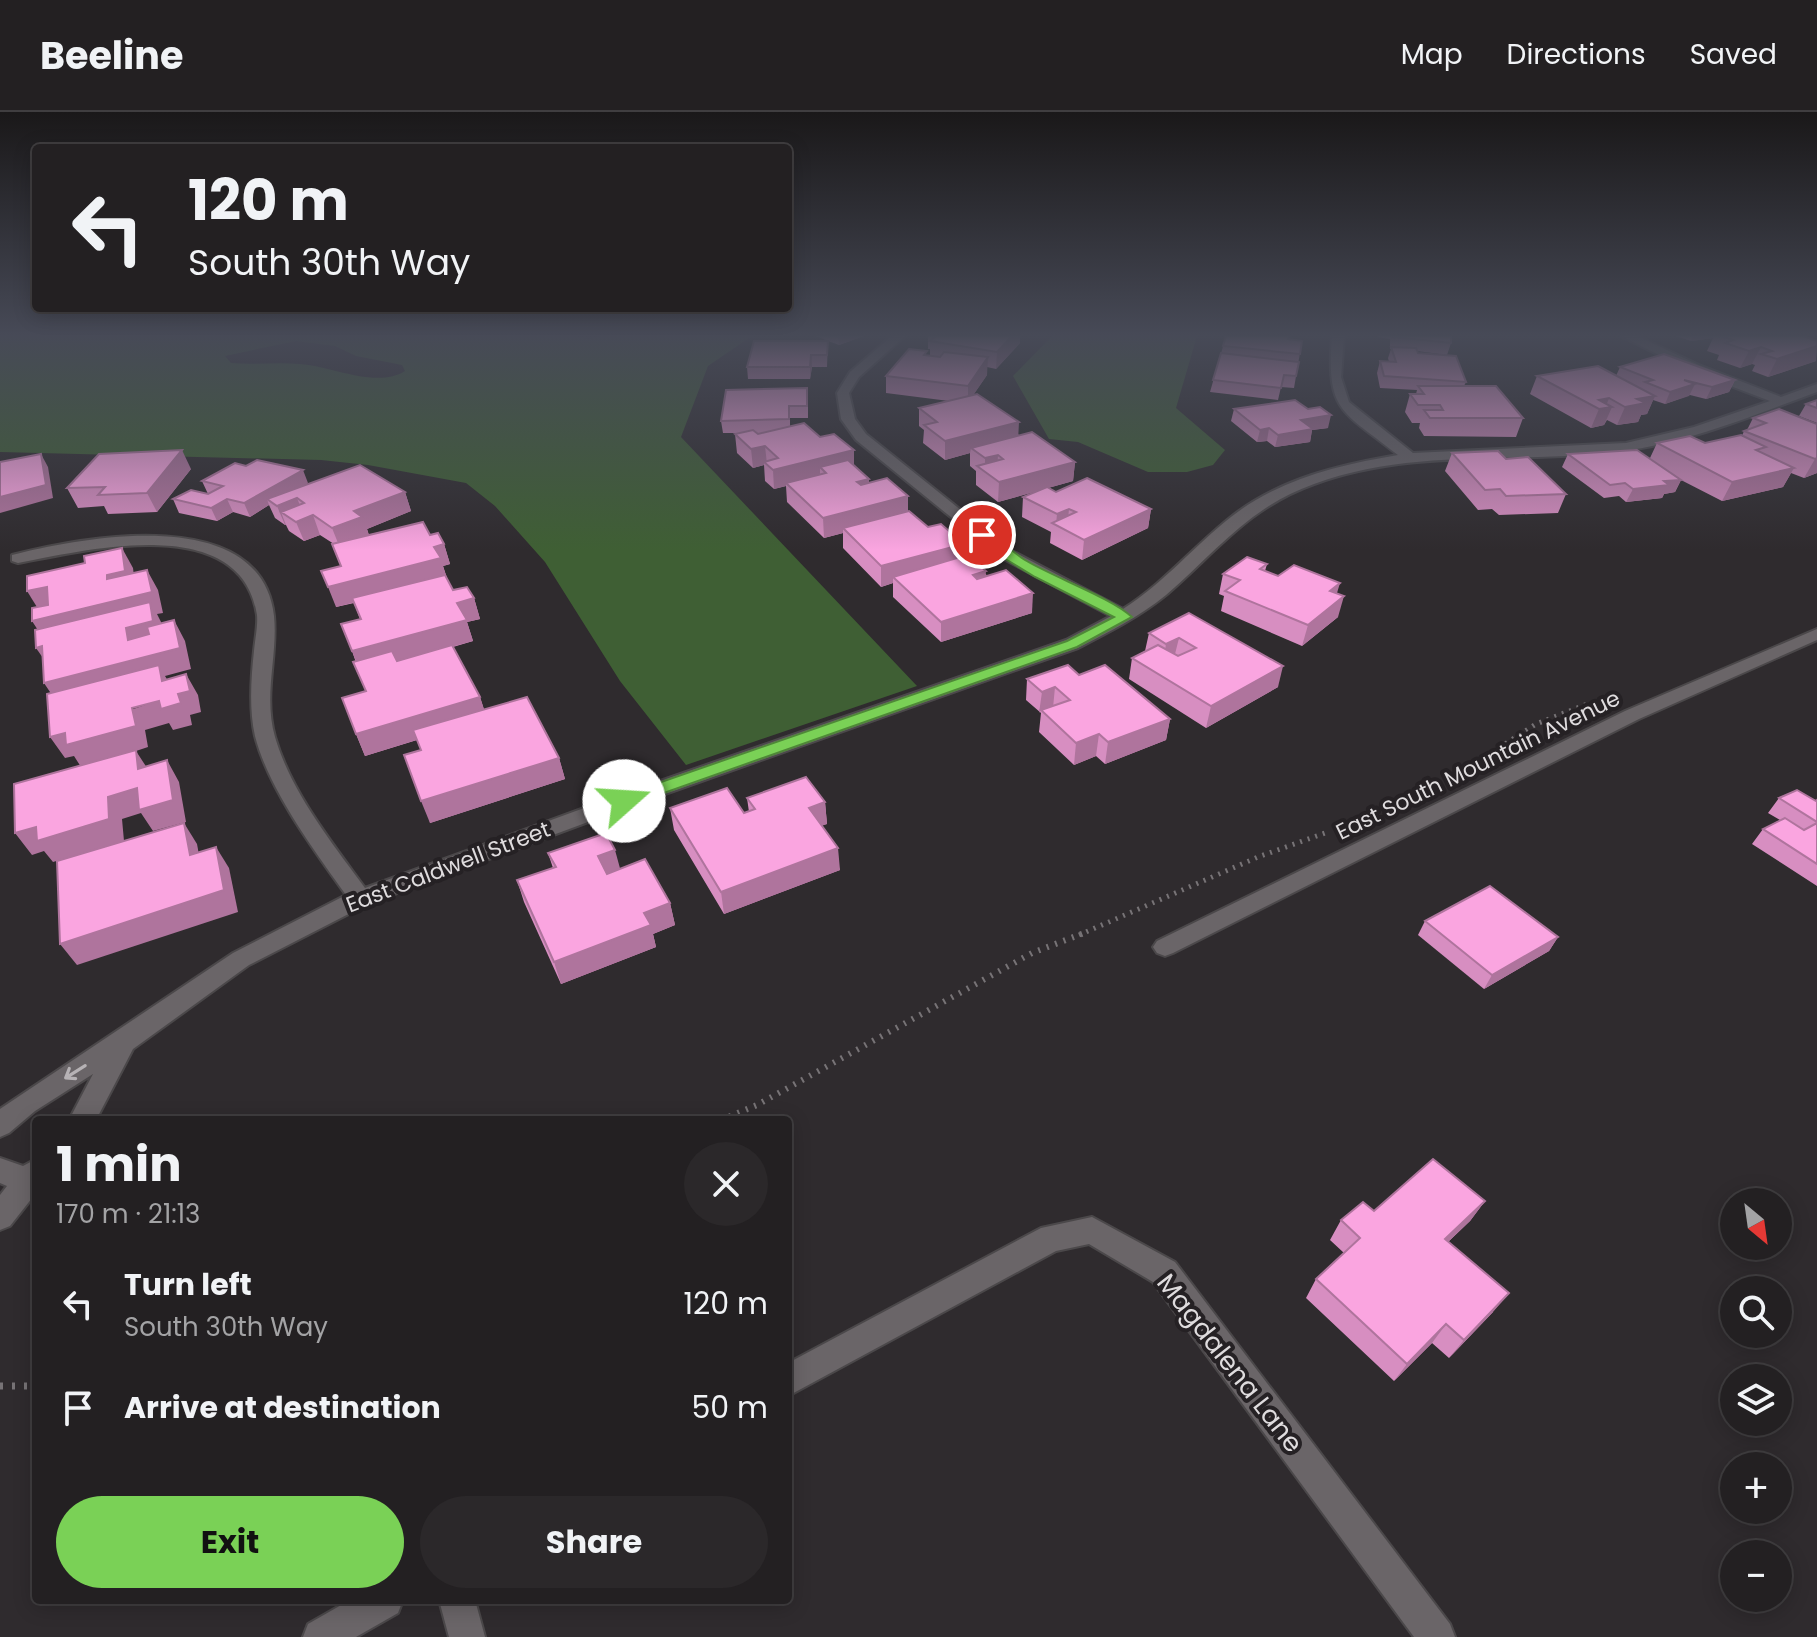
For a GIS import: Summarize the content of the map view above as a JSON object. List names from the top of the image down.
{
  "streets": {
    "street": ["East South Mountain Avenue", "East Caldwell Street", "Magdalena Lane"]
  },
  "north": "bottom right",
  "page": {
    "header": "Beeline",
    "nav": ["Map", "Directions", "Saved"],
    "turn": ["120 m", "South 30th Way"],
    "heading": ["1 min", "170 m · 21:13"],
    "map_buttons": ["+", "−"],
    "list": [
      {
        "name": "Turn left",
        "note": "South 30th Way",
        "value": "120 m"
      },
      {
        "name": "Arrive at destination",
        "value": "50 m"
      }
    ],
    "buttons": ["Exit", "Share"]
  }
}
